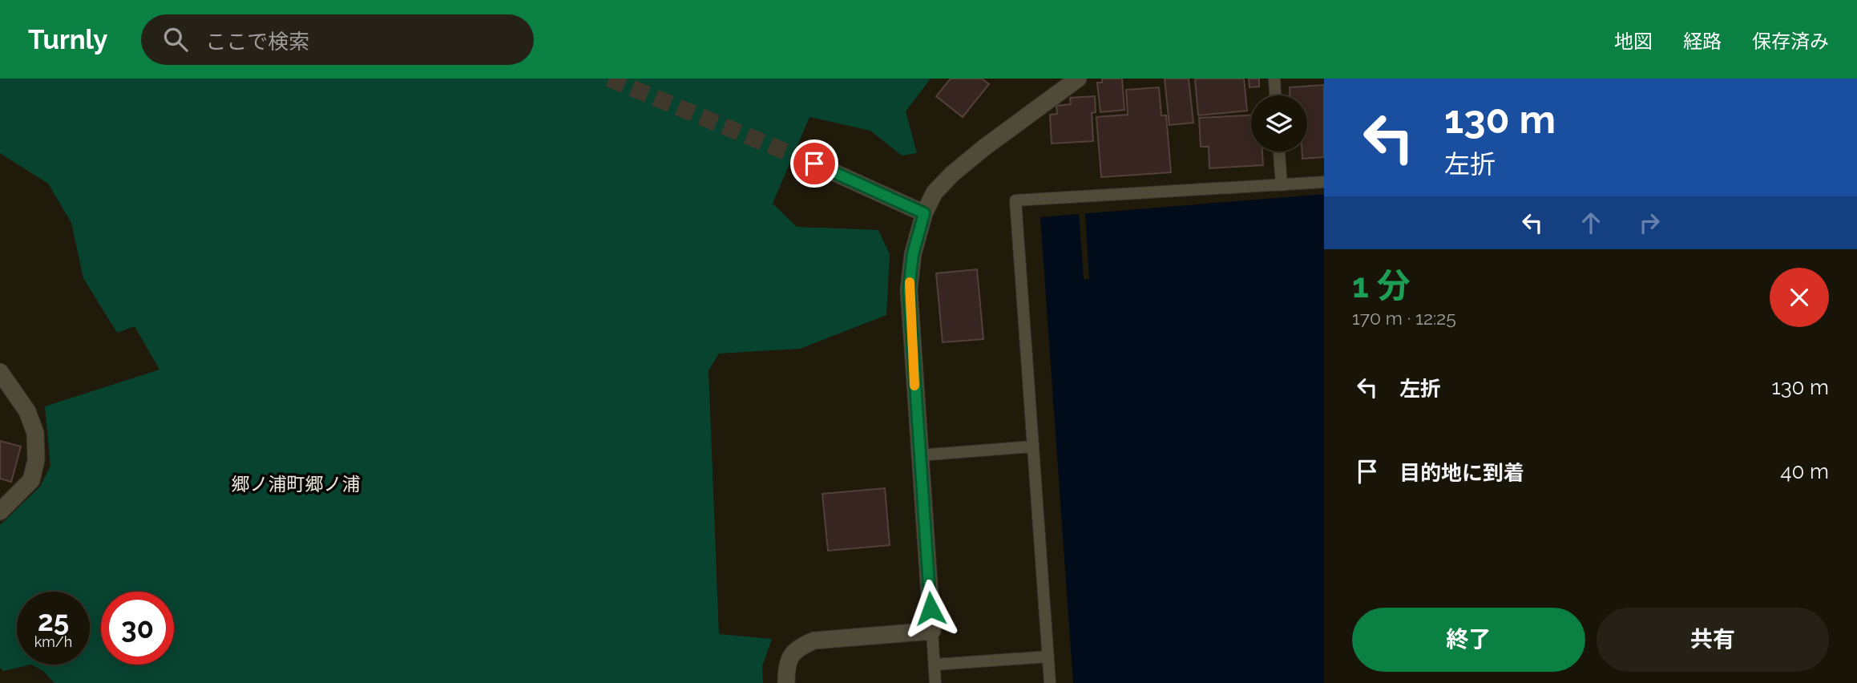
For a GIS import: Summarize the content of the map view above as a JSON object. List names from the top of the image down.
{
  "districts": ["郷ノ浦町郷ノ浦"],
  "page": {
    "header": "Turnly",
    "search": "ここで検索",
    "nav": ["地図", "経路", "保存済み"],
    "turn": ["130 m", "左折"],
    "heading": ["1 分", "170 m · 12:25"],
    "list": [
      {
        "name": "左折",
        "value": "130 m"
      },
      {
        "name": "目的地に到着",
        "value": "40 m"
      }
    ],
    "speed": "25 km/h",
    "limit": "30",
    "buttons": ["終了", "共有"]
  }
}
